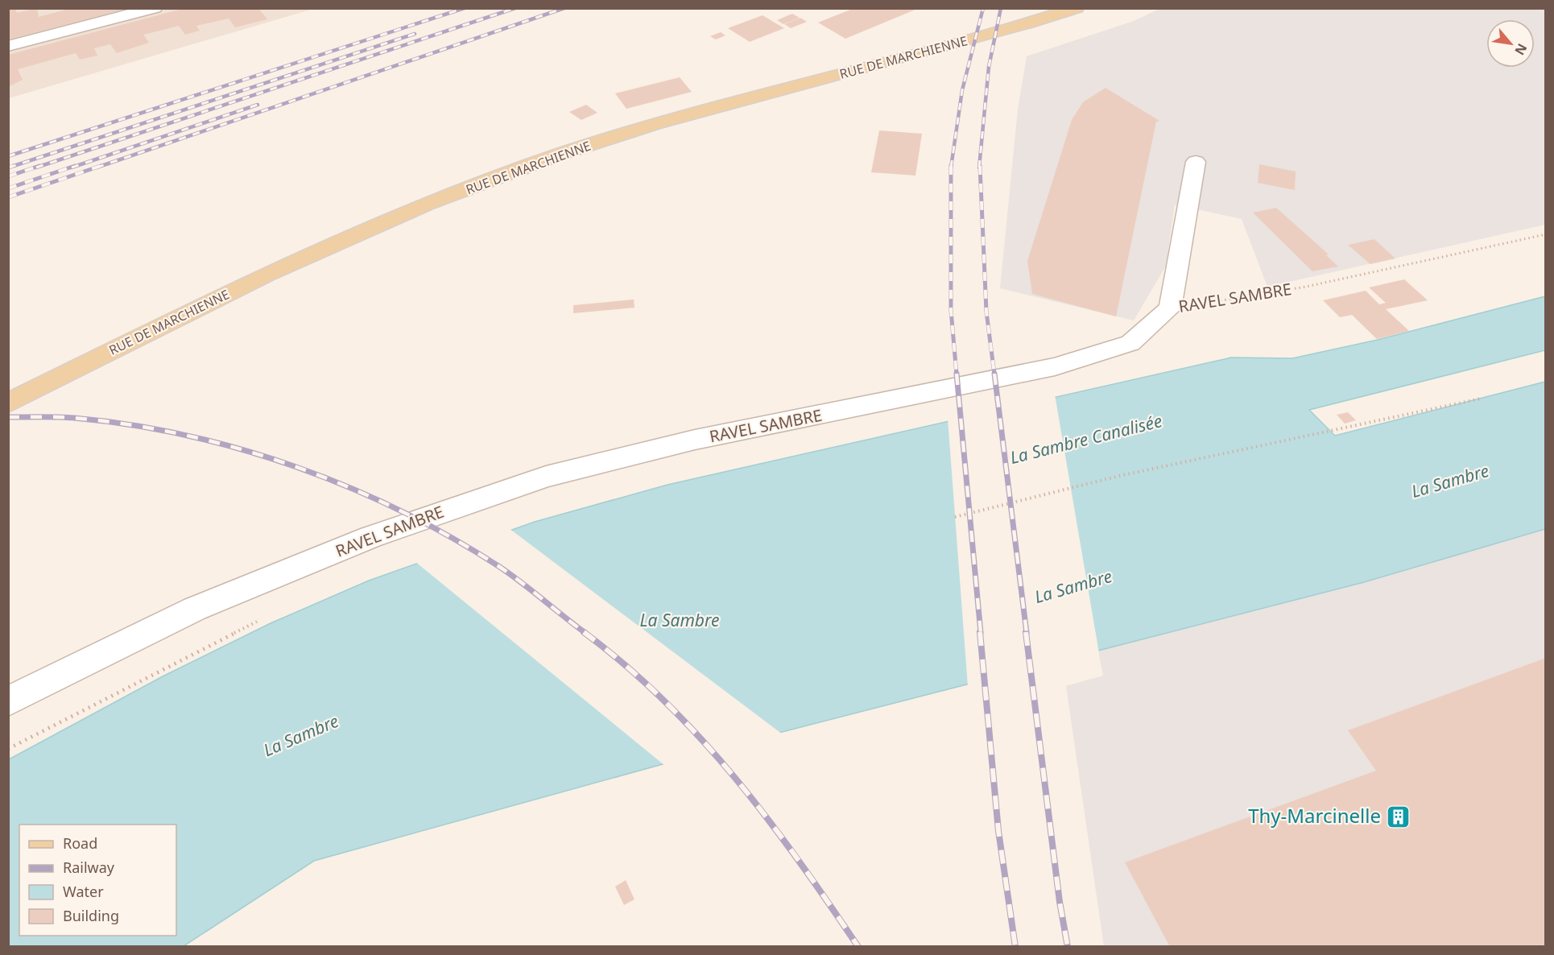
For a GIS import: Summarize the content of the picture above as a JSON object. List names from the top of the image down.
{
  "streets": {
    "main road": ["RUE DE MARCHIENNE"],
    "street": ["RAVEL SAMBRE"]
  },
  "water": ["La Sambre Canalisée", "La Sambre"],
  "places": {
    "building": ["Thy-Marcinelle"]
  },
  "legend": [
    "Road",
    "Railway",
    "Water",
    "Building"
  ],
  "north": "bottom right"
}
